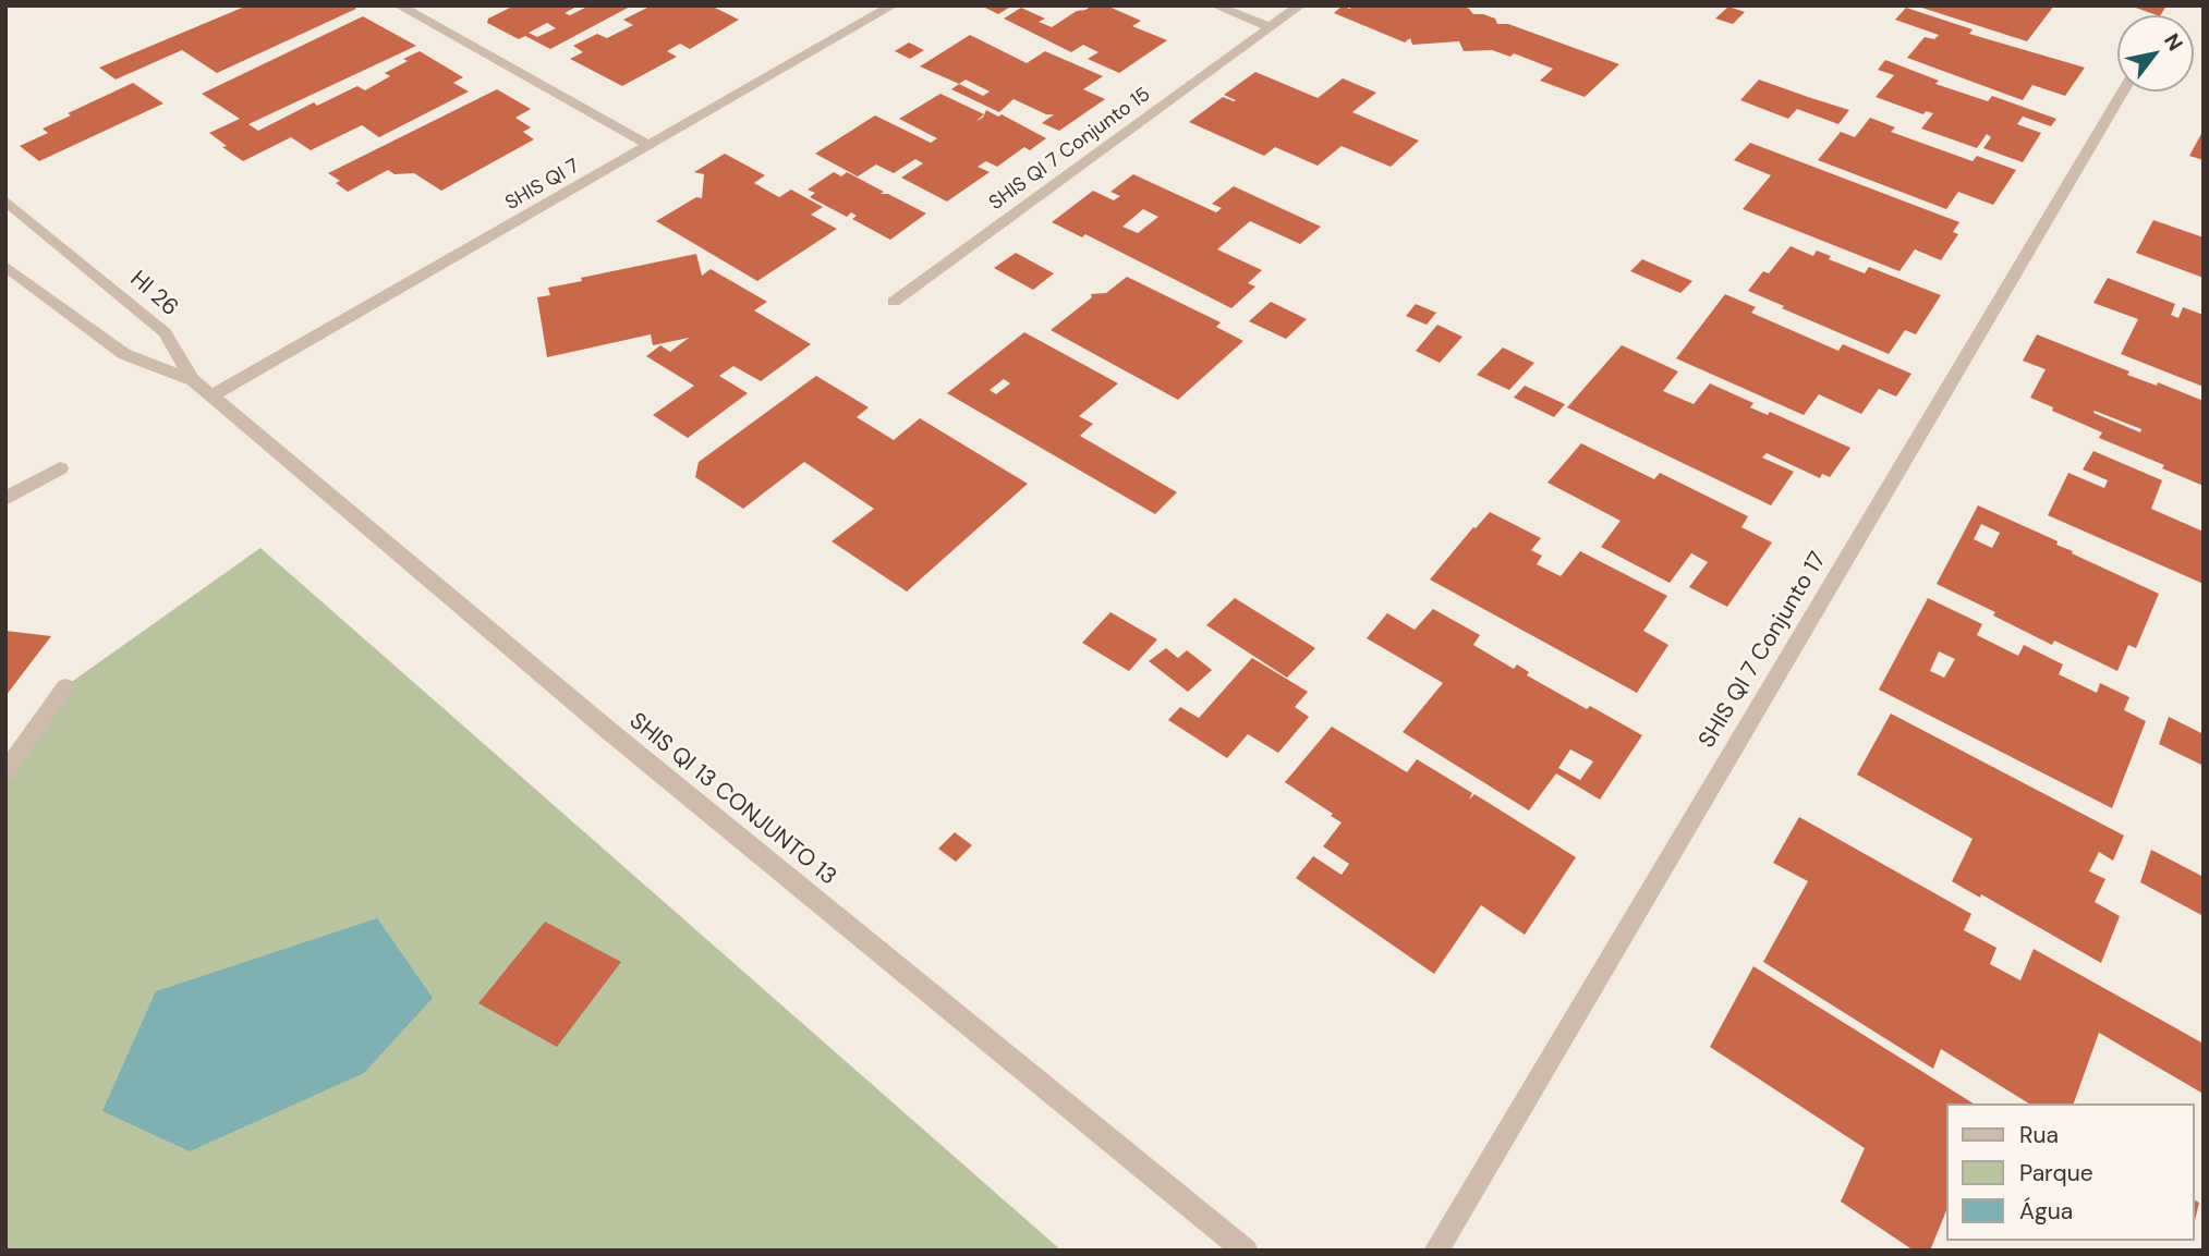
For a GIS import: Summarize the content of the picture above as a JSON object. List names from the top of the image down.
{
  "streets": {
    "street": [
      "SHIS QI 7 Conjunto 15",
      "SHIS QI 7",
      "HI 26",
      "SHIS QI 7 Conjunto 17",
      "SHIS QI 13 CONJUNTO 13"
    ]
  },
  "crossings": [
    ["SHIS QI 7", "SHIS QI 13 CONJUNTO 13"],
    ["HI 26", "SHIS QI 13 CONJUNTO 13"]
  ],
  "legend": ["Rua", "Parque", "Água"],
  "north": "top right"
}
